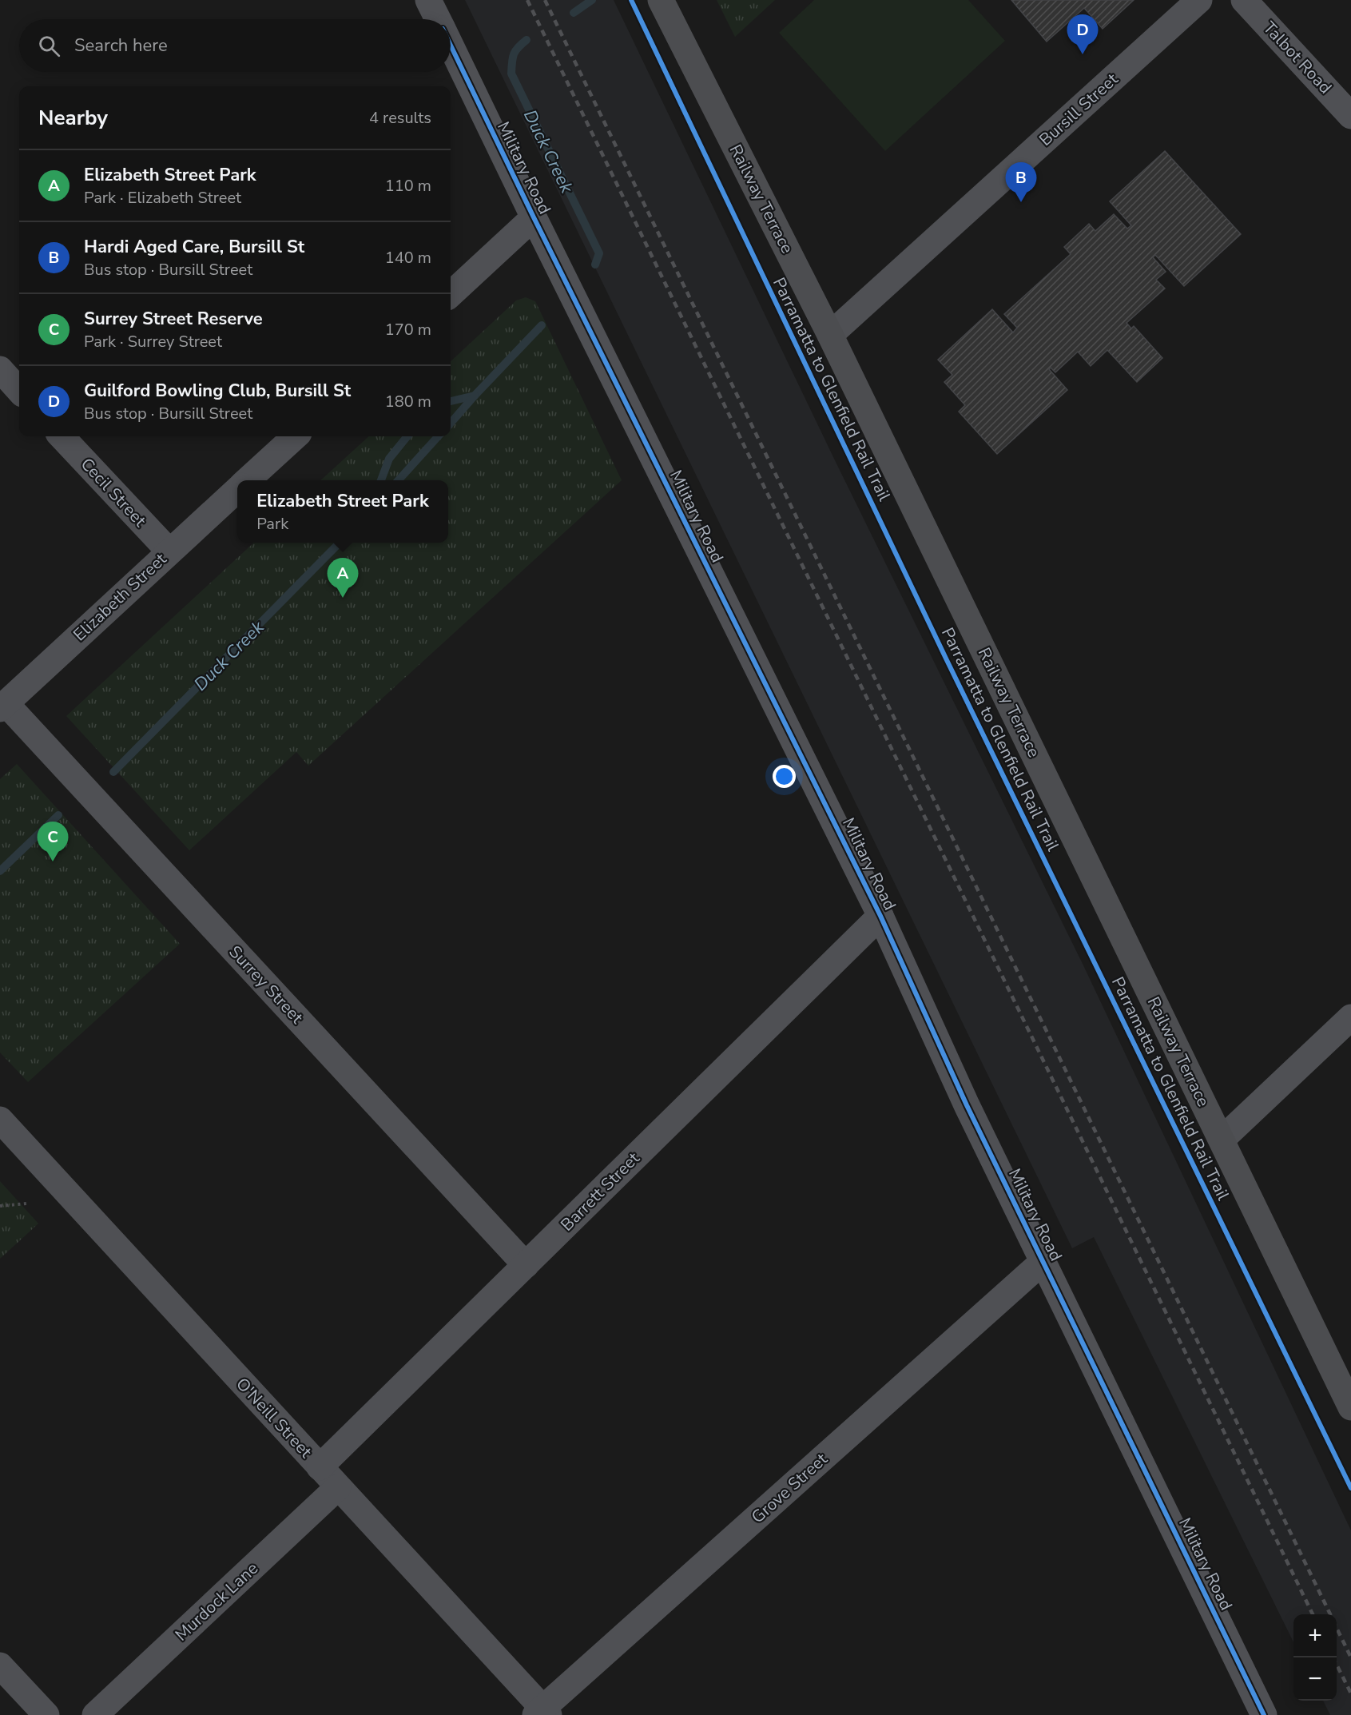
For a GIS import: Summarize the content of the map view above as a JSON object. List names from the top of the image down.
{
  "streets": {
    "main road": ["Railway Terrace"],
    "street": [
      "Talbot Road",
      "Bursill Street",
      "Military Road",
      "Cecil Street",
      "Elizabeth Street",
      "Surrey Street",
      "Barrett Street",
      "O'Neill Street",
      "Grove Street",
      "Murdock Lane"
    ],
    "cycle path": ["Parramatta to Glenfield Rail Trail"]
  },
  "crossings": [
    ["Bursill Street", "Railway Terrace"],
    ["Military Road", "Barrett Street"],
    ["Military Road", "Grove Street"],
    ["Cecil Street", "Elizabeth Street"],
    ["Elizabeth Street", "Surrey Street"],
    ["Surrey Street", "Barrett Street"],
    ["Barrett Street", "O'Neill Street"],
    ["O'Neill Street", "Grove Street"],
    ["O'Neill Street", "Murdock Lane"]
  ],
  "water": ["Duck Creek"],
  "page": {
    "pins": [
      "D",
      "B",
      "A",
      "C"
    ],
    "search": "Search here",
    "heading": ["Nearby", "4 results"],
    "list": [
      {
        "mark": "A",
        "name": "Elizabeth Street Park",
        "note": "Park · Elizabeth Street",
        "value": "110 m"
      },
      {
        "mark": "B",
        "name": "Hardi Aged Care, Bursill St",
        "note": "Bus stop · Bursill Street",
        "value": "140 m"
      },
      {
        "mark": "C",
        "name": "Surrey Street Reserve",
        "note": "Park · Surrey Street",
        "value": "170 m"
      },
      {
        "mark": "D",
        "name": "Guilford Bowling Club, Bursill St",
        "note": "Bus stop · Bursill Street",
        "value": "180 m"
      }
    ],
    "popup": ["Elizabeth Street Park", "Park"],
    "map_buttons": ["+", "−"]
  }
}
